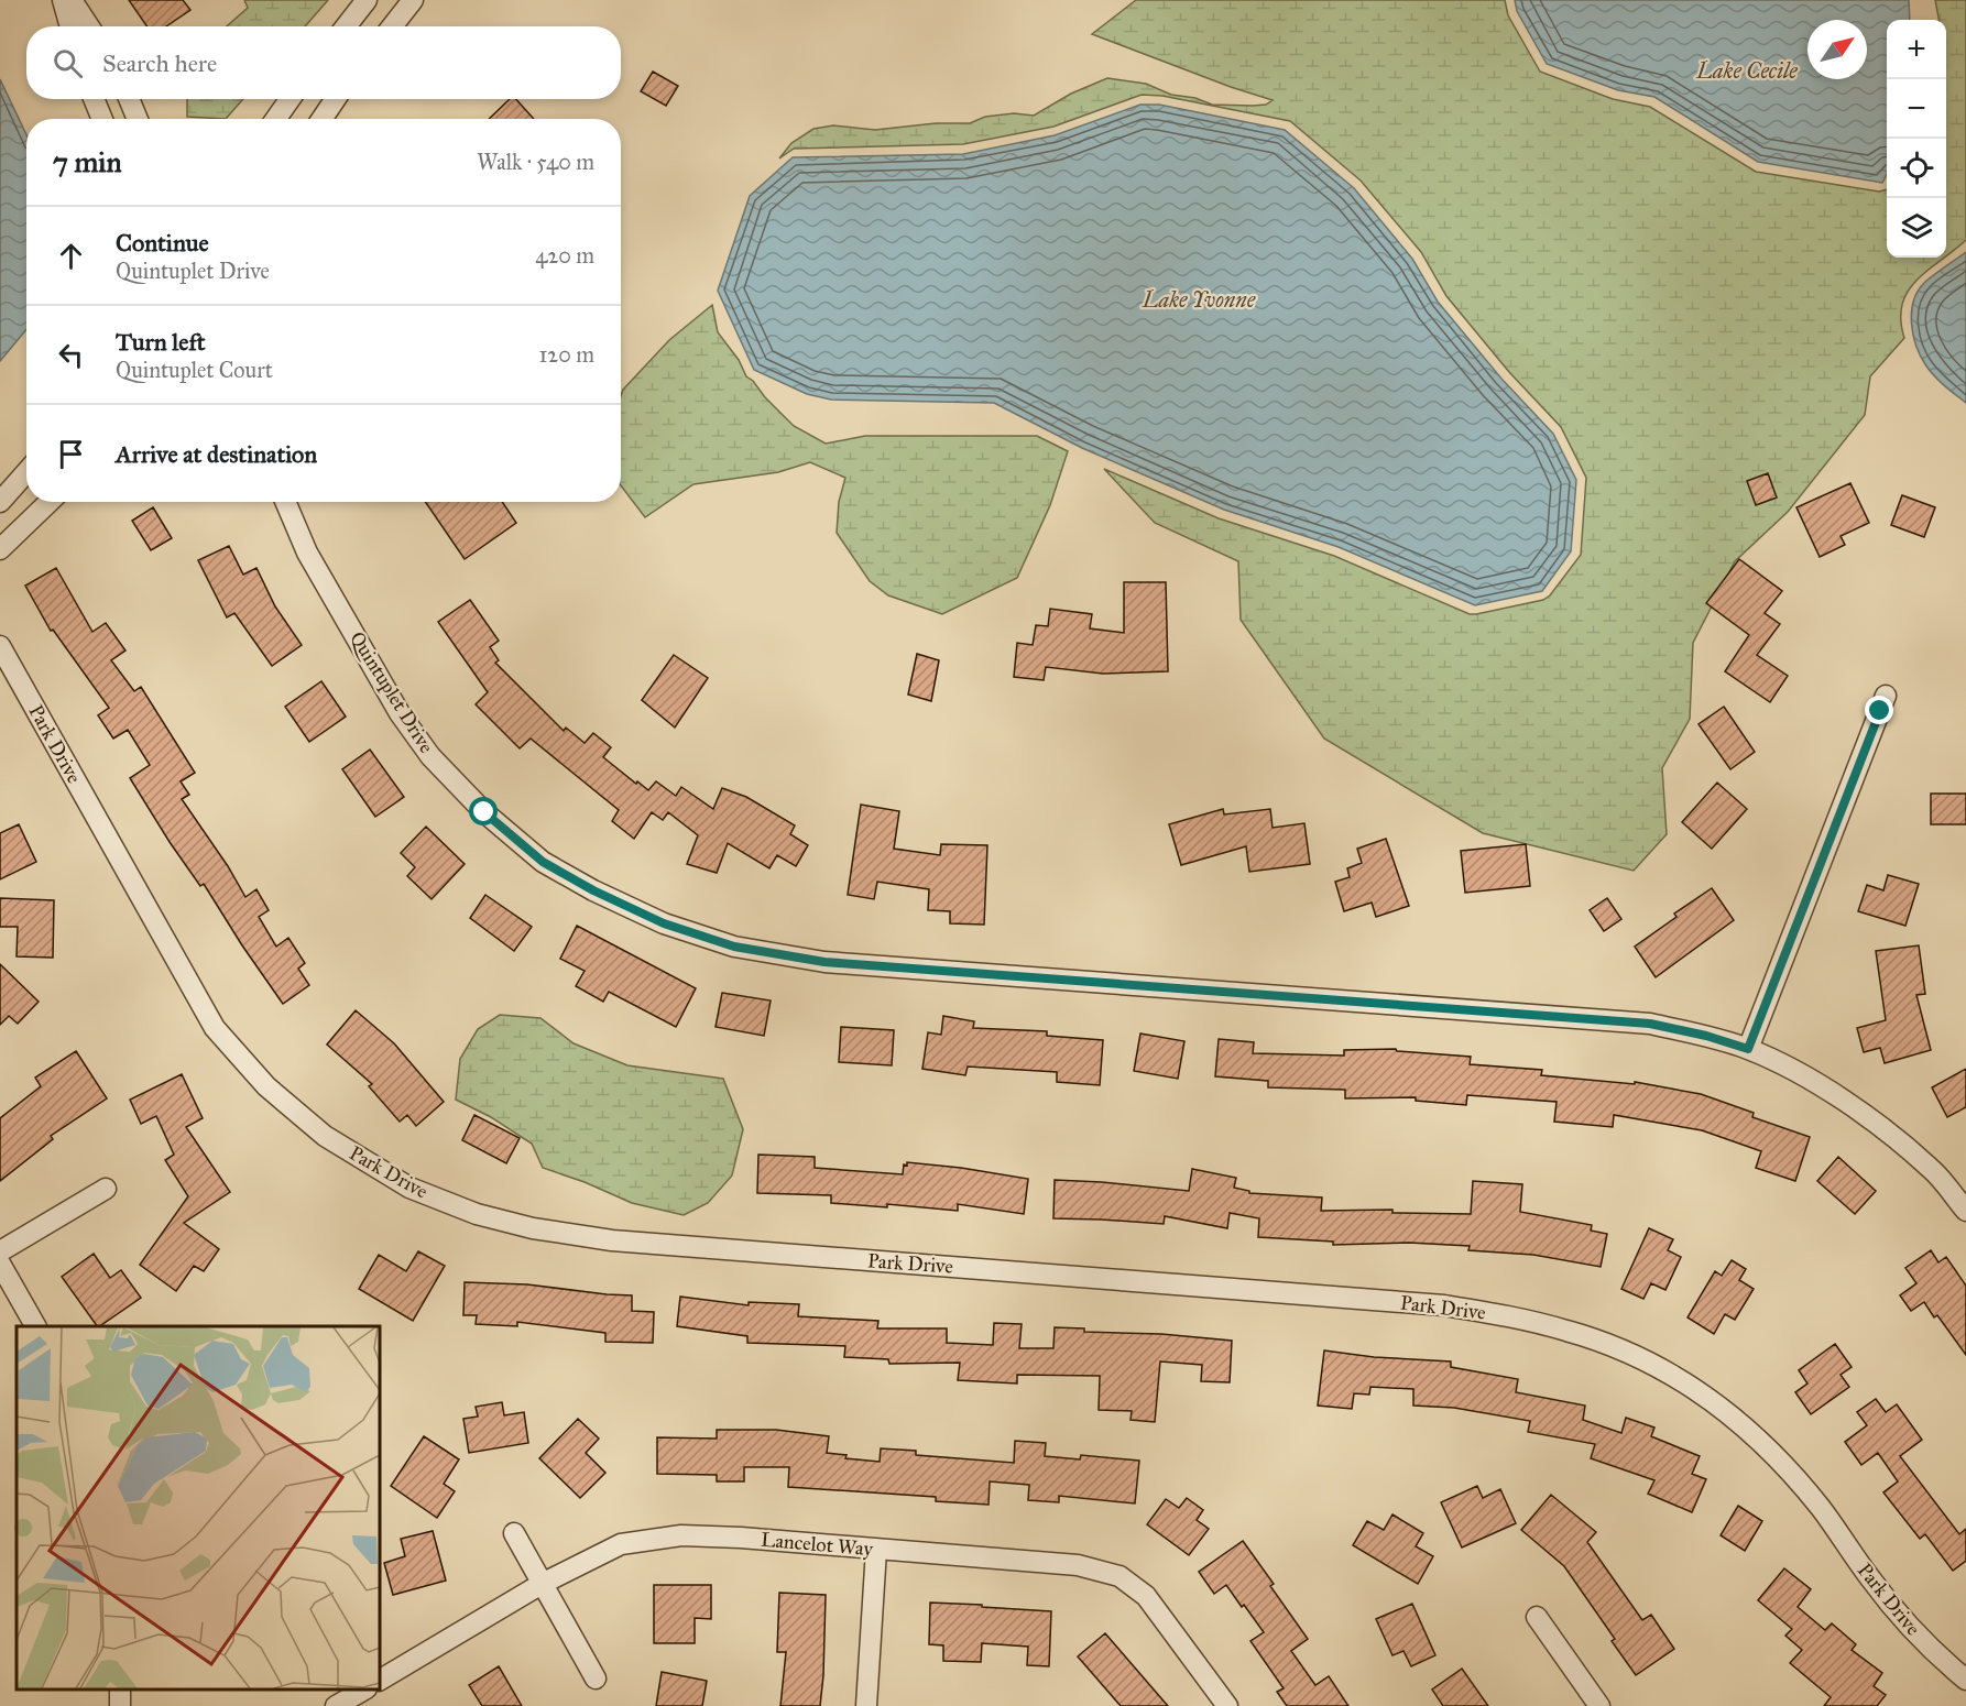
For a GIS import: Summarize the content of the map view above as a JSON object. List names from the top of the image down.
{
  "streets": {
    "street": ["Quintuplet Drive", "Park Drive", "Lancelot Way"]
  },
  "water": ["Lake Cecile", "Lake Yvonne"],
  "north": "top right",
  "page": {
    "map_buttons": ["+", "−"],
    "search": "Search here",
    "heading": ["7 min", "Walk · 540 m"],
    "list": [
      ["Continue", "Quintuplet Drive", "420 m"],
      ["Turn left", "Quintuplet Court", "120 m"],
      "Arrive at destination"
    ]
  }
}
